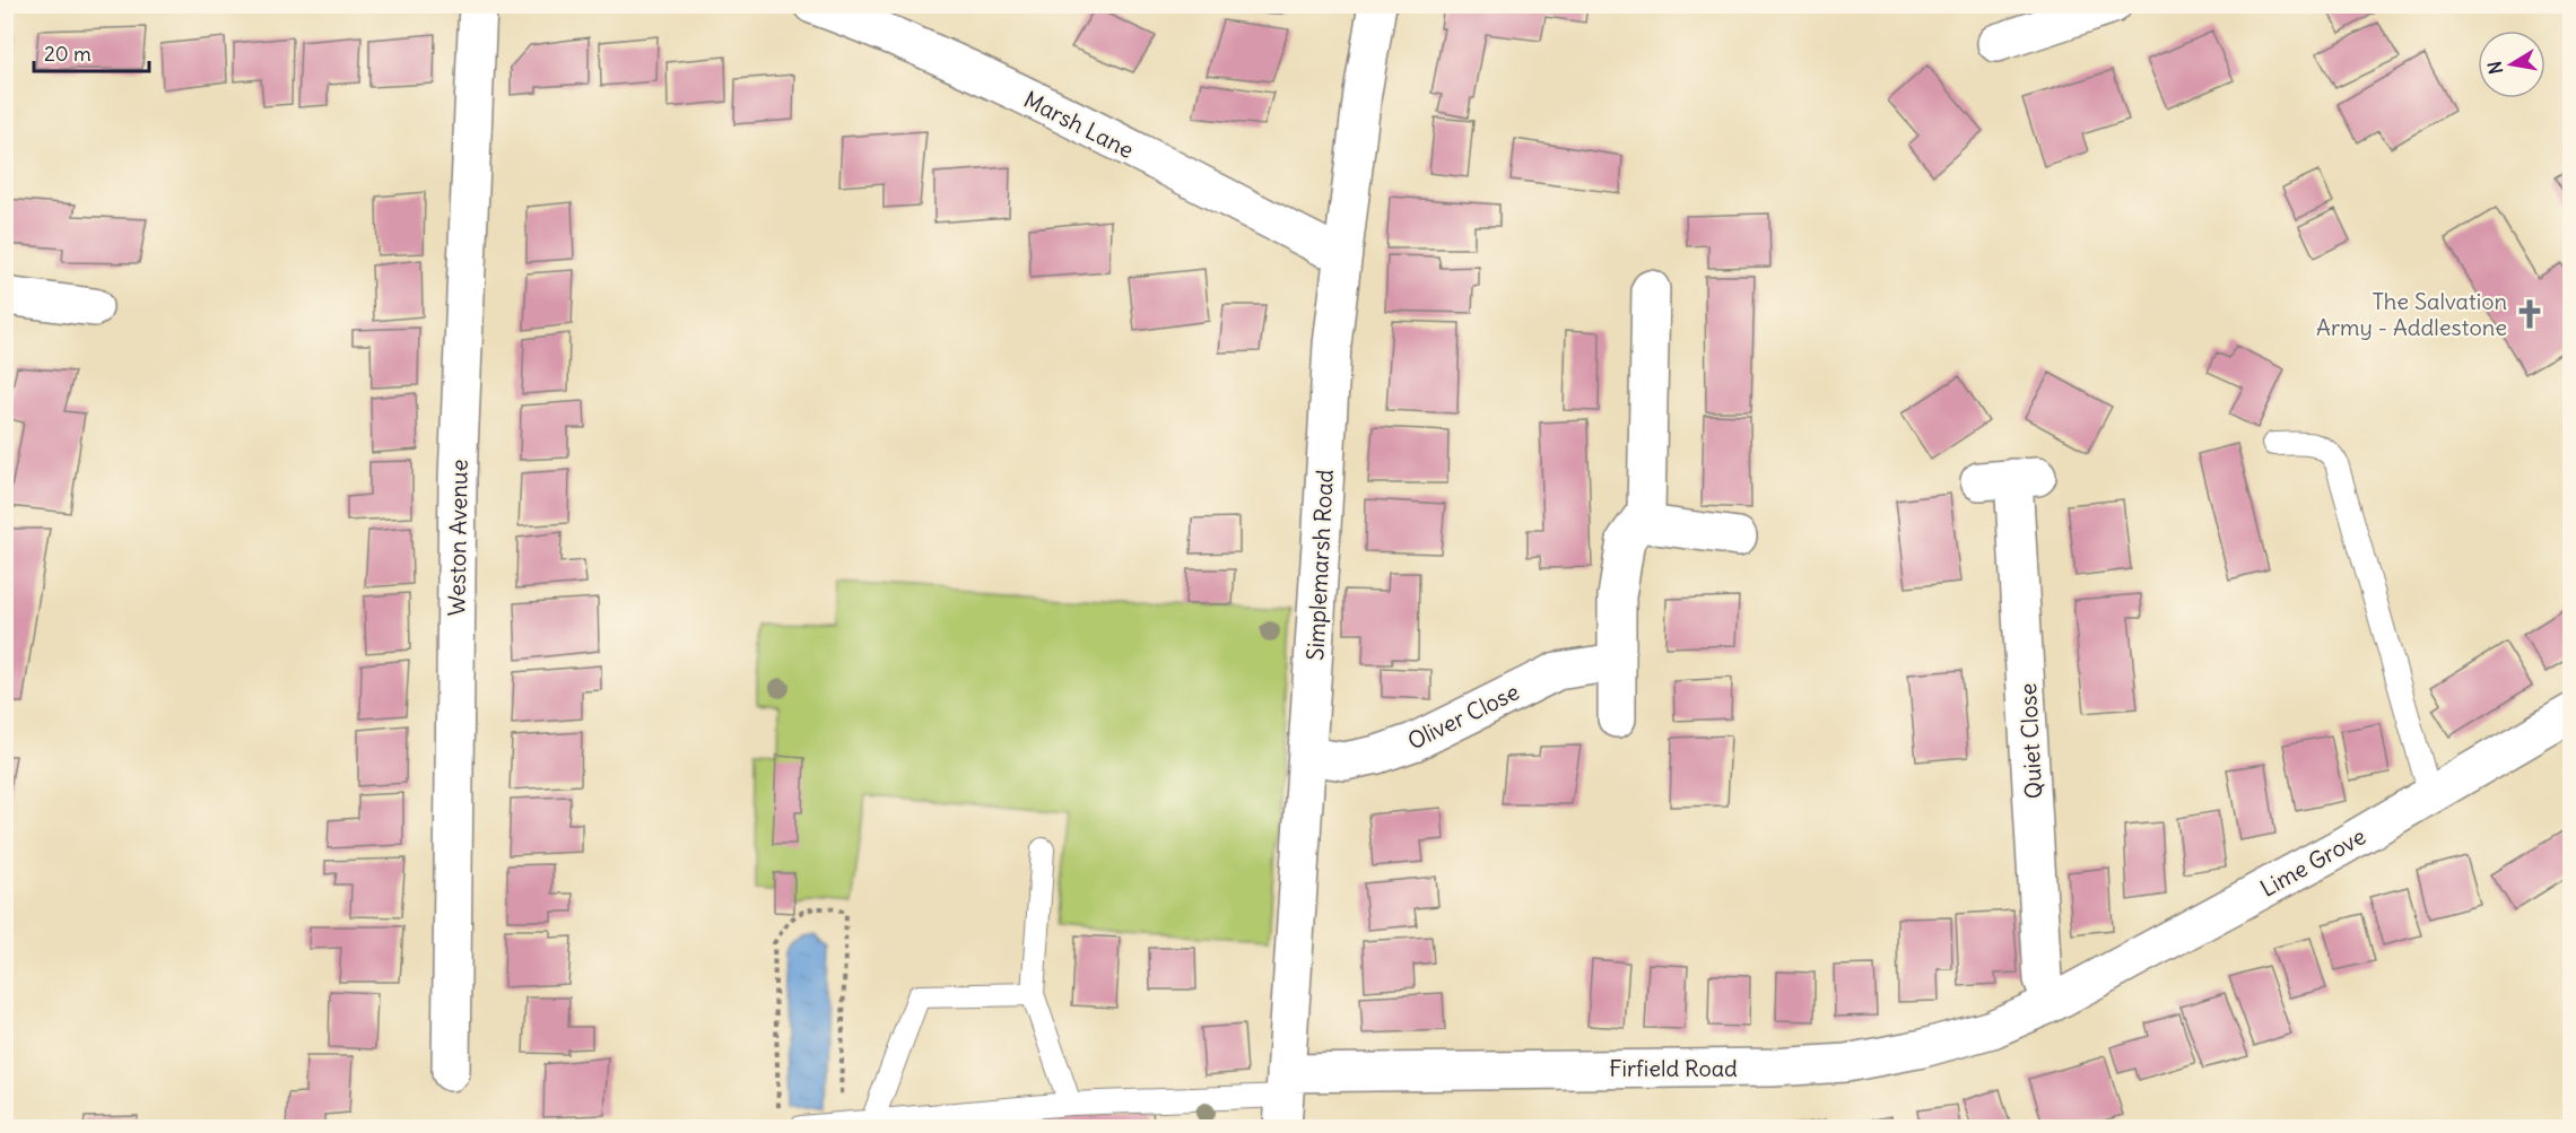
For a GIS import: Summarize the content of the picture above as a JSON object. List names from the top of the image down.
{
  "streets": {
    "street": [
      "Marsh Lane",
      "Weston Avenue",
      "Simplemarsh Road",
      "Oliver Close",
      "Quiet Close",
      "Lime Grove",
      "Firfield Road"
    ]
  },
  "crossings": [
    ["Marsh Lane", "Simplemarsh Road"],
    ["Simplemarsh Road", "Oliver Close"],
    ["Simplemarsh Road", "Firfield Road"],
    ["Quiet Close", "Lime Grove"],
    ["Quiet Close", "Firfield Road"],
    ["Lime Grove", "Firfield Road"]
  ],
  "places": {
    "church": ["The Salvation Army - Addlestone"]
  },
  "scale_bar": "20 m",
  "north": "left"
}
